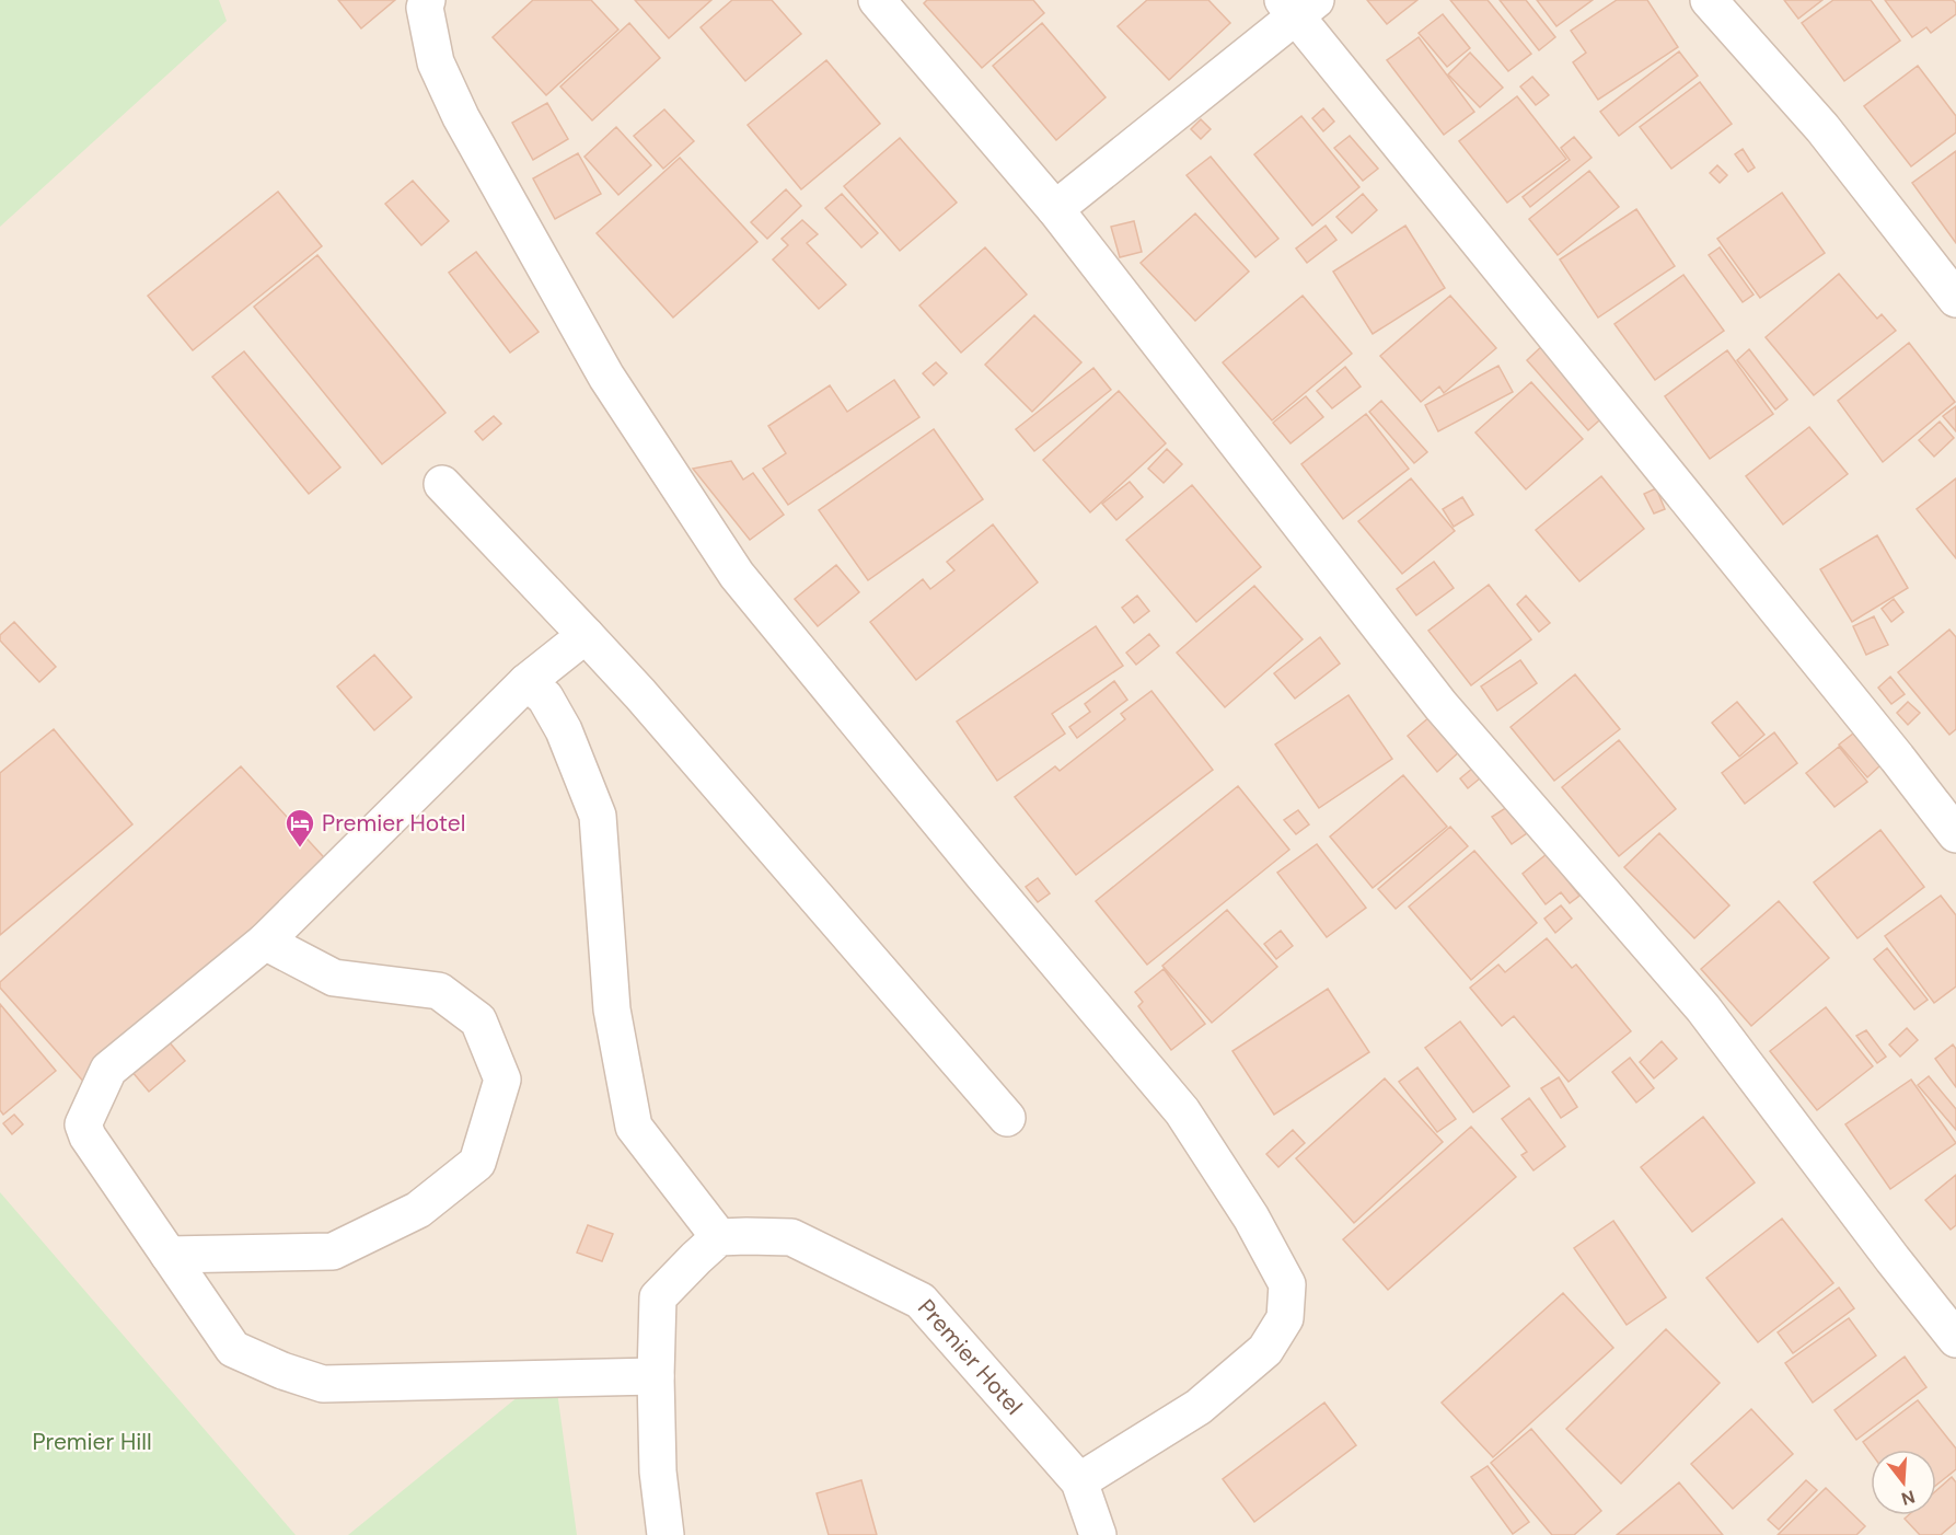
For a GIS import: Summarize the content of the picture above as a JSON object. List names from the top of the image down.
{
  "streets": {
    "street": ["Premier Hotel"]
  },
  "parks": ["Premier Hill"],
  "places": {
    "hotel": ["Premier Hotel"]
  },
  "north": "bottom"
}
